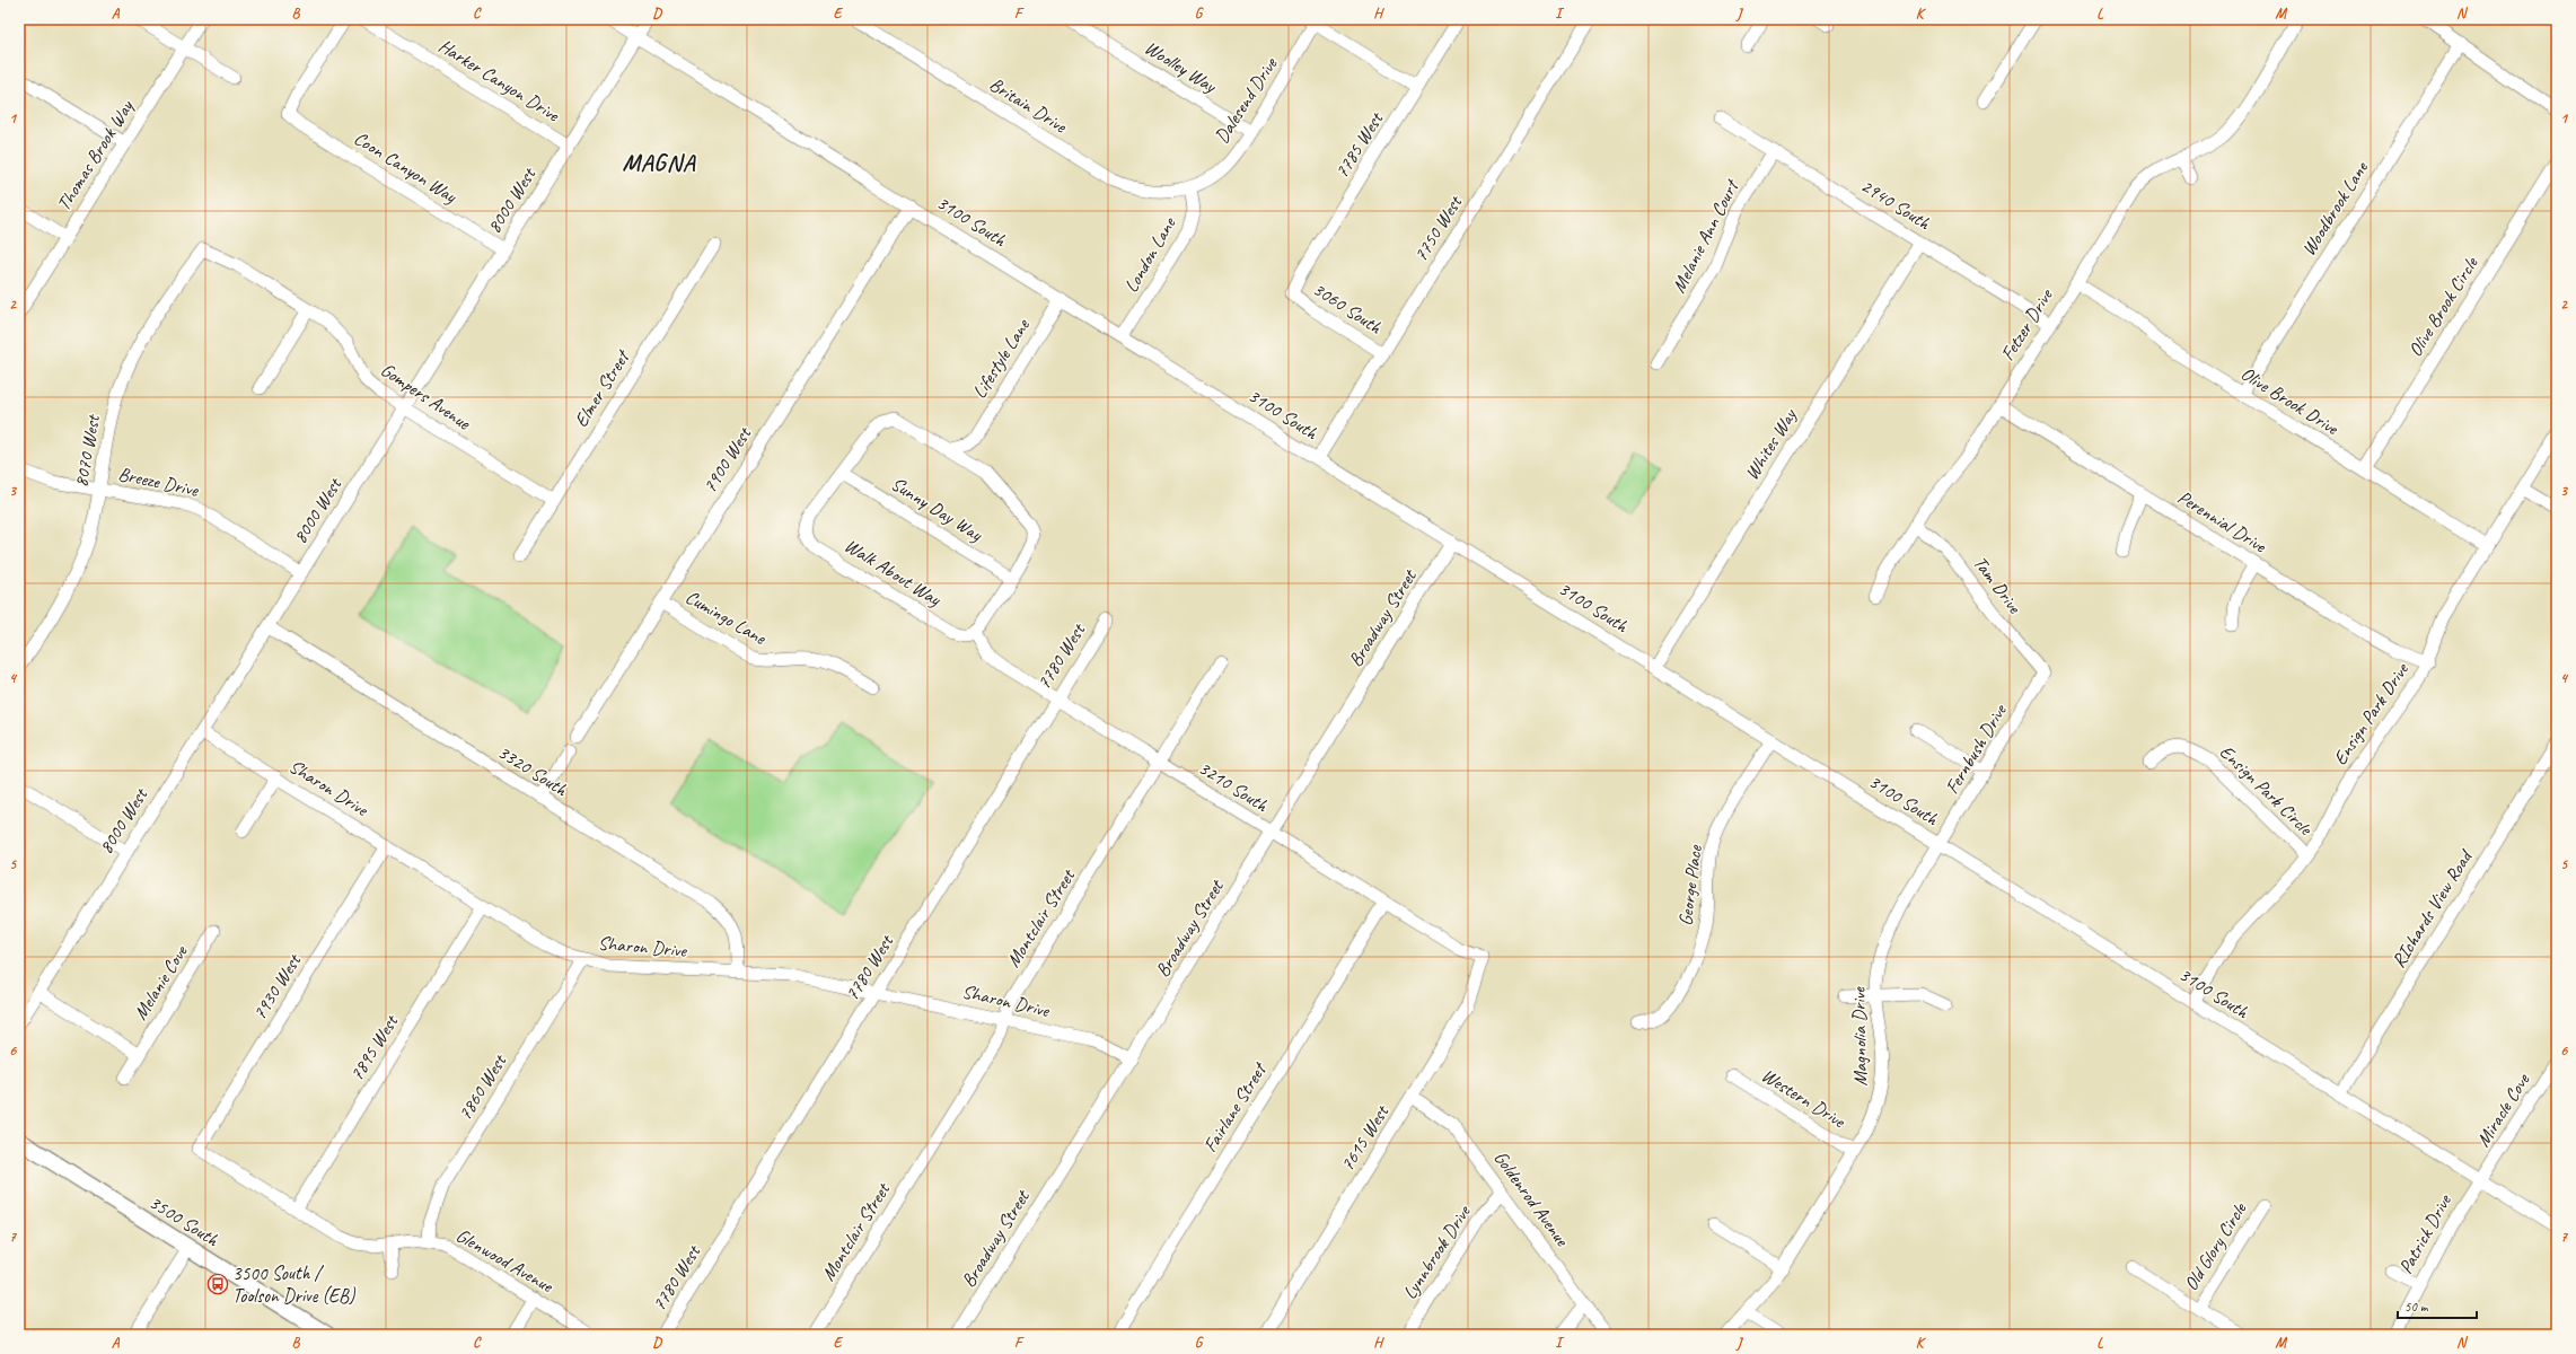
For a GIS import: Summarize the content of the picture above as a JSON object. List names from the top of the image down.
{
  "streets": {
    "main road": ["3500 South"],
    "street": [
      "Woolley Way",
      "Harker Canyon Drive",
      "Dalesend Drive",
      "Britain Drive",
      "7785 West",
      "Thomas Brook Way",
      "Coon Canyon Way",
      "8000 West",
      "2940 South",
      "Woodbrook Lane",
      "3100 South",
      "7750 West",
      "Melanie Ann Court",
      "London Lane",
      "Olive Brook Circle",
      "3060 South",
      "Fetzer Drive",
      "Lifestyle Lane",
      "Elmer Street",
      "Gompers Avenue",
      "Olive Brook Drive",
      "Whites Way",
      "8070 West",
      "7900 West",
      "Breeze Drive",
      "Sunny Day Way",
      "Perennial Drive",
      "Walk About Way",
      "Tam Drive",
      "Cumingo Lane",
      "Broadway Street",
      "7780 West",
      "Ensign Park Drive",
      "Fernbush Drive",
      "3320 South",
      "3210 South",
      "Sharon Drive",
      "Ensign Park Circle",
      "George Place",
      "RIchards View Road",
      "Montclair Street",
      "Melanie Cove",
      "7930 West",
      "Magnolia Drive",
      "7895 West",
      "7860 West",
      "Western Drive",
      "Fairlane Street",
      "Miracle Cove",
      "7615 West",
      "Goldenrod Avenue",
      "Patrick Drive",
      "Old Glory Circle",
      "Lynnbrook Drive",
      "Glenwood Avenue"
    ]
  },
  "crossings": [
    ["Woolley Way", "Dalesend Drive"],
    ["Harker Canyon Drive", "8000 West"],
    ["Dalesend Drive", "Britain Drive"],
    ["Dalesend Drive", "London Lane"],
    ["Britain Drive", "London Lane"],
    ["7785 West", "3060 South"],
    ["Coon Canyon Way", "8000 West"],
    ["8000 West", "3100 South"],
    ["8000 West", "Gompers Avenue"],
    ["8000 West", "Breeze Drive"],
    ["8000 West", "3320 South"],
    ["8000 West", "Sharon Drive"],
    ["2940 South", "Melanie Ann Court"],
    ["2940 South", "Fetzer Drive"],
    ["2940 South", "Whites Way"],
    ["Woodbrook Lane", "Olive Brook Drive"],
    ["3100 South", "7750 West"],
    ["3100 South", "London Lane"],
    ["3100 South", "Lifestyle Lane"],
    ["3100 South", "Whites Way"],
    ["3100 South", "7900 West"],
    ["3100 South", "Broadway Street"],
    ["3100 South", "Ensign Park Drive"],
    ["3100 South", "Fernbush Drive"],
    ["3100 South", "George Place"],
    ["3100 South", "RIchards View Road"],
    ["3100 South", "Magnolia Drive"],
    ["3100 South", "Miracle Cove"],
    ["3100 South", "Patrick Drive"],
    ["7750 West", "3060 South"],
    ["Olive Brook Circle", "Olive Brook Drive"],
    ["Fetzer Drive", "Olive Brook Drive"],
    ["Fetzer Drive", "Perennial Drive"],
    ["Fetzer Drive", "Tam Drive"],
    ["Elmer Street", "Gompers Avenue"],
    ["Gompers Avenue", "8070 West"],
    ["Olive Brook Drive", "Ensign Park Drive"],
    ["8070 West", "Breeze Drive"],
    ["7900 West", "Cumingo Lane"],
    ["Sunny Day Way", "Walk About Way"],
    ["Perennial Drive", "Ensign Park Drive"],
    ["Walk About Way", "3210 South"],
    ["Tam Drive", "Fernbush Drive"],
    ["Broadway Street", "3210 South"],
    ["Broadway Street", "Sharon Drive"],
    ["7780 West", "3210 South"],
    ["7780 West", "Sharon Drive"],
    ["Ensign Park Drive", "Ensign Park Circle"],
    ["Fernbush Drive", "Magnolia Drive"],
    ["3320 South", "Sharon Drive"],
    ["3210 South", "Montclair Street"],
    ["3210 South", "Fairlane Street"],
    ["3210 South", "7615 West"],
    ["Sharon Drive", "Montclair Street"],
    ["Sharon Drive", "7930 West"],
    ["Sharon Drive", "7895 West"],
    ["Sharon Drive", "7860 West"],
    ["7930 West", "Glenwood Avenue"],
    ["Magnolia Drive", "Western Drive"],
    ["7895 West", "Glenwood Avenue"],
    ["7860 West", "Glenwood Avenue"],
    ["Miracle Cove", "Patrick Drive"],
    ["7615 West", "Goldenrod Avenue"],
    ["Goldenrod Avenue", "Lynnbrook Drive"]
  ],
  "districts": ["MAGNA"],
  "places": {
    "bus stop": ["3500 South / Toolson Drive (EB)"]
  },
  "scale_bar": "50 m",
  "grid": {
    "columns": [
      "A",
      "B",
      "C",
      "D",
      "E",
      "F",
      "G",
      "H",
      "I",
      "J",
      "K",
      "L",
      "M",
      "N"
    ],
    "rows": [
      "1",
      "2",
      "3",
      "4",
      "5",
      "6",
      "7"
    ]
  }
}
